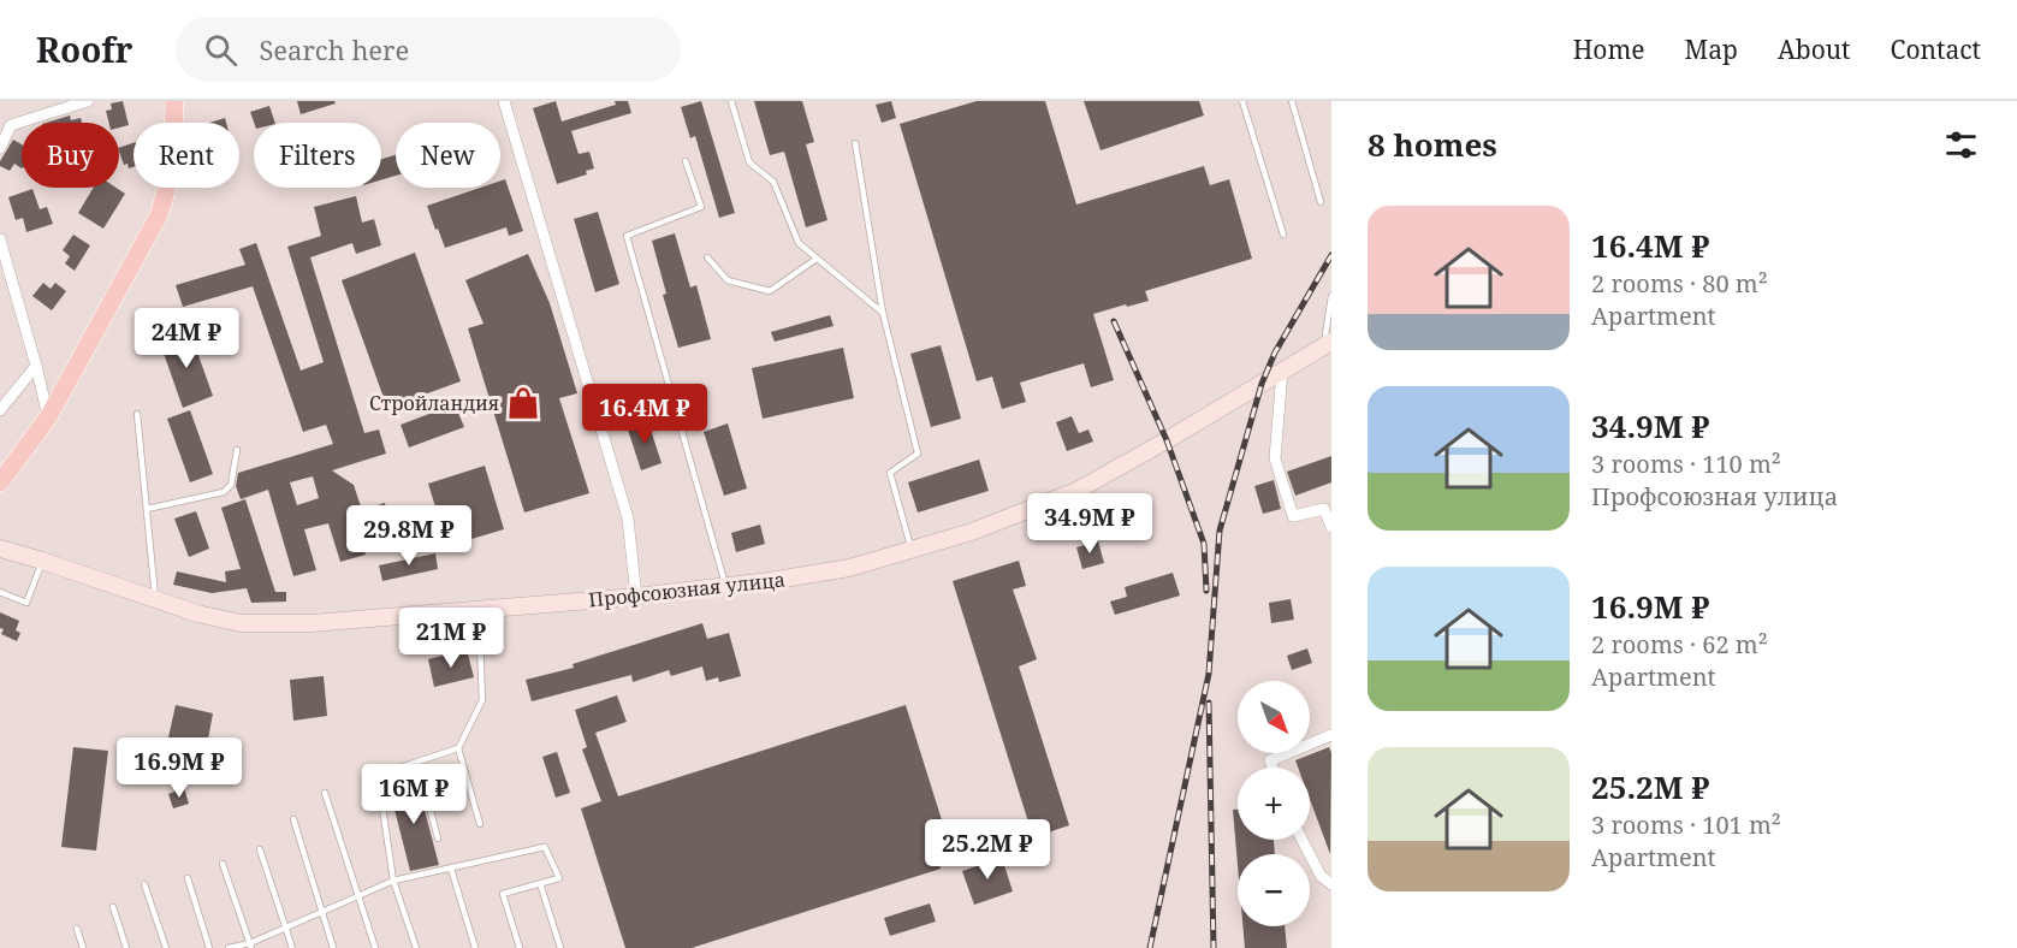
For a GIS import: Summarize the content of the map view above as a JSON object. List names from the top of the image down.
{
  "streets": {
    "main road": ["Профсоюзная улица"]
  },
  "places": {
    "shop": ["Стройландия"]
  },
  "north": "bottom right",
  "page": {
    "header": "Roofr",
    "search": "Search here",
    "nav": [
      "Home",
      "Map",
      "About",
      "Contact"
    ],
    "heading": "8 homes",
    "chip": [
      "Buy",
      "Rent",
      "Filters",
      "New"
    ],
    "list": [
      {
        "name": "16.4M ₽",
        "note": "2 rooms · 80 m² · Apartment"
      },
      {
        "name": "34.9M ₽",
        "note": "3 rooms · 110 m² · Профсоюзная улица"
      },
      {
        "name": "16.9M ₽",
        "note": "2 rooms · 62 m² · Apartment"
      },
      {
        "name": "25.2M ₽",
        "note": "3 rooms · 101 m² · Apartment"
      }
    ],
    "price": [
      "24M ₽",
      "16.4M ₽",
      "34.9M ₽",
      "29.8M ₽",
      "21M ₽",
      "16.9M ₽",
      "16M ₽",
      "25.2M ₽"
    ],
    "map_buttons": ["+", "−"]
  }
}
